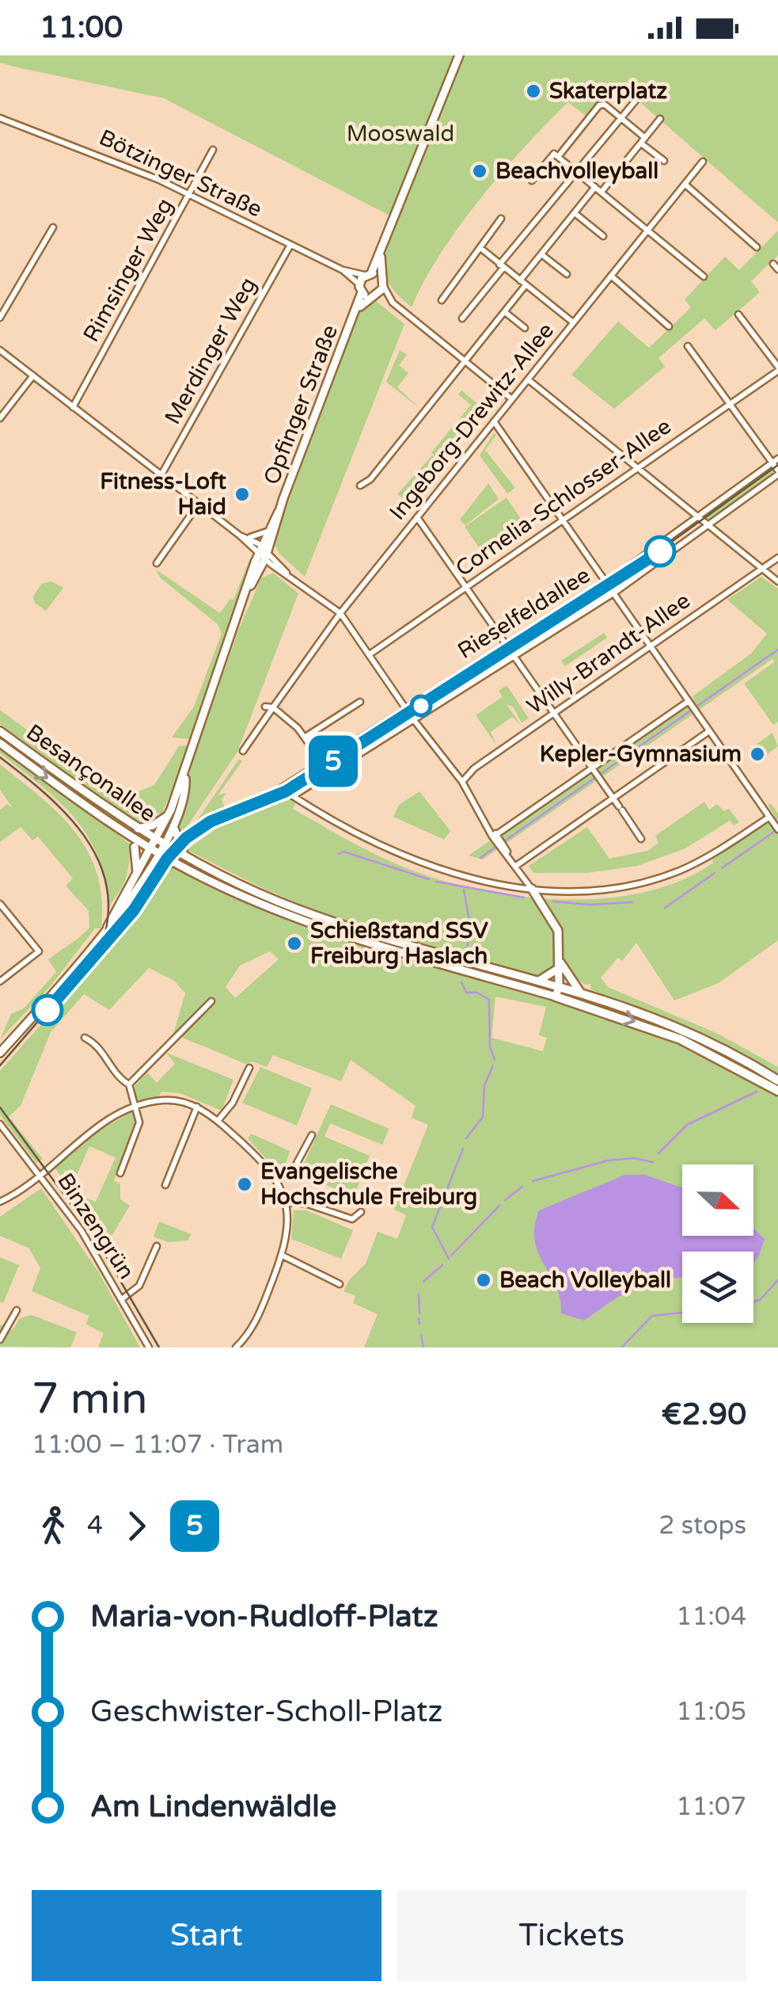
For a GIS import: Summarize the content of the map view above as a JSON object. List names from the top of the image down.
{
  "streets": {
    "main road": ["Opfinger Straße", "Besançonallee"],
    "street": [
      "Bötzinger Straße",
      "Rimsinger Weg",
      "Merdinger Weg",
      "Ingeborg-Drewitz-Allee",
      "Cornelia-Schlosser-Allee",
      "Rieselfeldallee",
      "Willy-Brandt-Allee",
      "Binzengrün"
    ]
  },
  "crossings": [
    ["Bötzinger Straße", "Rimsinger Weg"],
    ["Bötzinger Straße", "Merdinger Weg"],
    ["Bötzinger Straße", "Opfinger Straße"],
    ["Opfinger Straße", "Besançonallee"]
  ],
  "parks": ["Mooswald"],
  "places": [
    "Skaterplatz",
    "Beachvolleyball",
    "Fitness-Loft Haid",
    "Kepler-Gymnasium",
    "Schießstand SSV Freiburg Haslach",
    "Evangelische Hochschule Freiburg",
    "Beach Volleyball"
  ],
  "lines": ["tram line 5"],
  "north": "right",
  "page": {
    "status": "11:00",
    "on_map": "5",
    "heading": ["7 min", "11:00 – 11:07 · Tram", "€2.90"],
    "legs": ["4", "5", "2 stops"],
    "list": [
      {
        "name": "Maria-von-Rudloff-Platz",
        "value": "11:04"
      },
      {
        "name": "Geschwister-Scholl-Platz",
        "value": "11:05"
      },
      {
        "name": "Am Lindenwäldle",
        "value": "11:07"
      }
    ],
    "buttons": ["Start", "Tickets"]
  }
}
